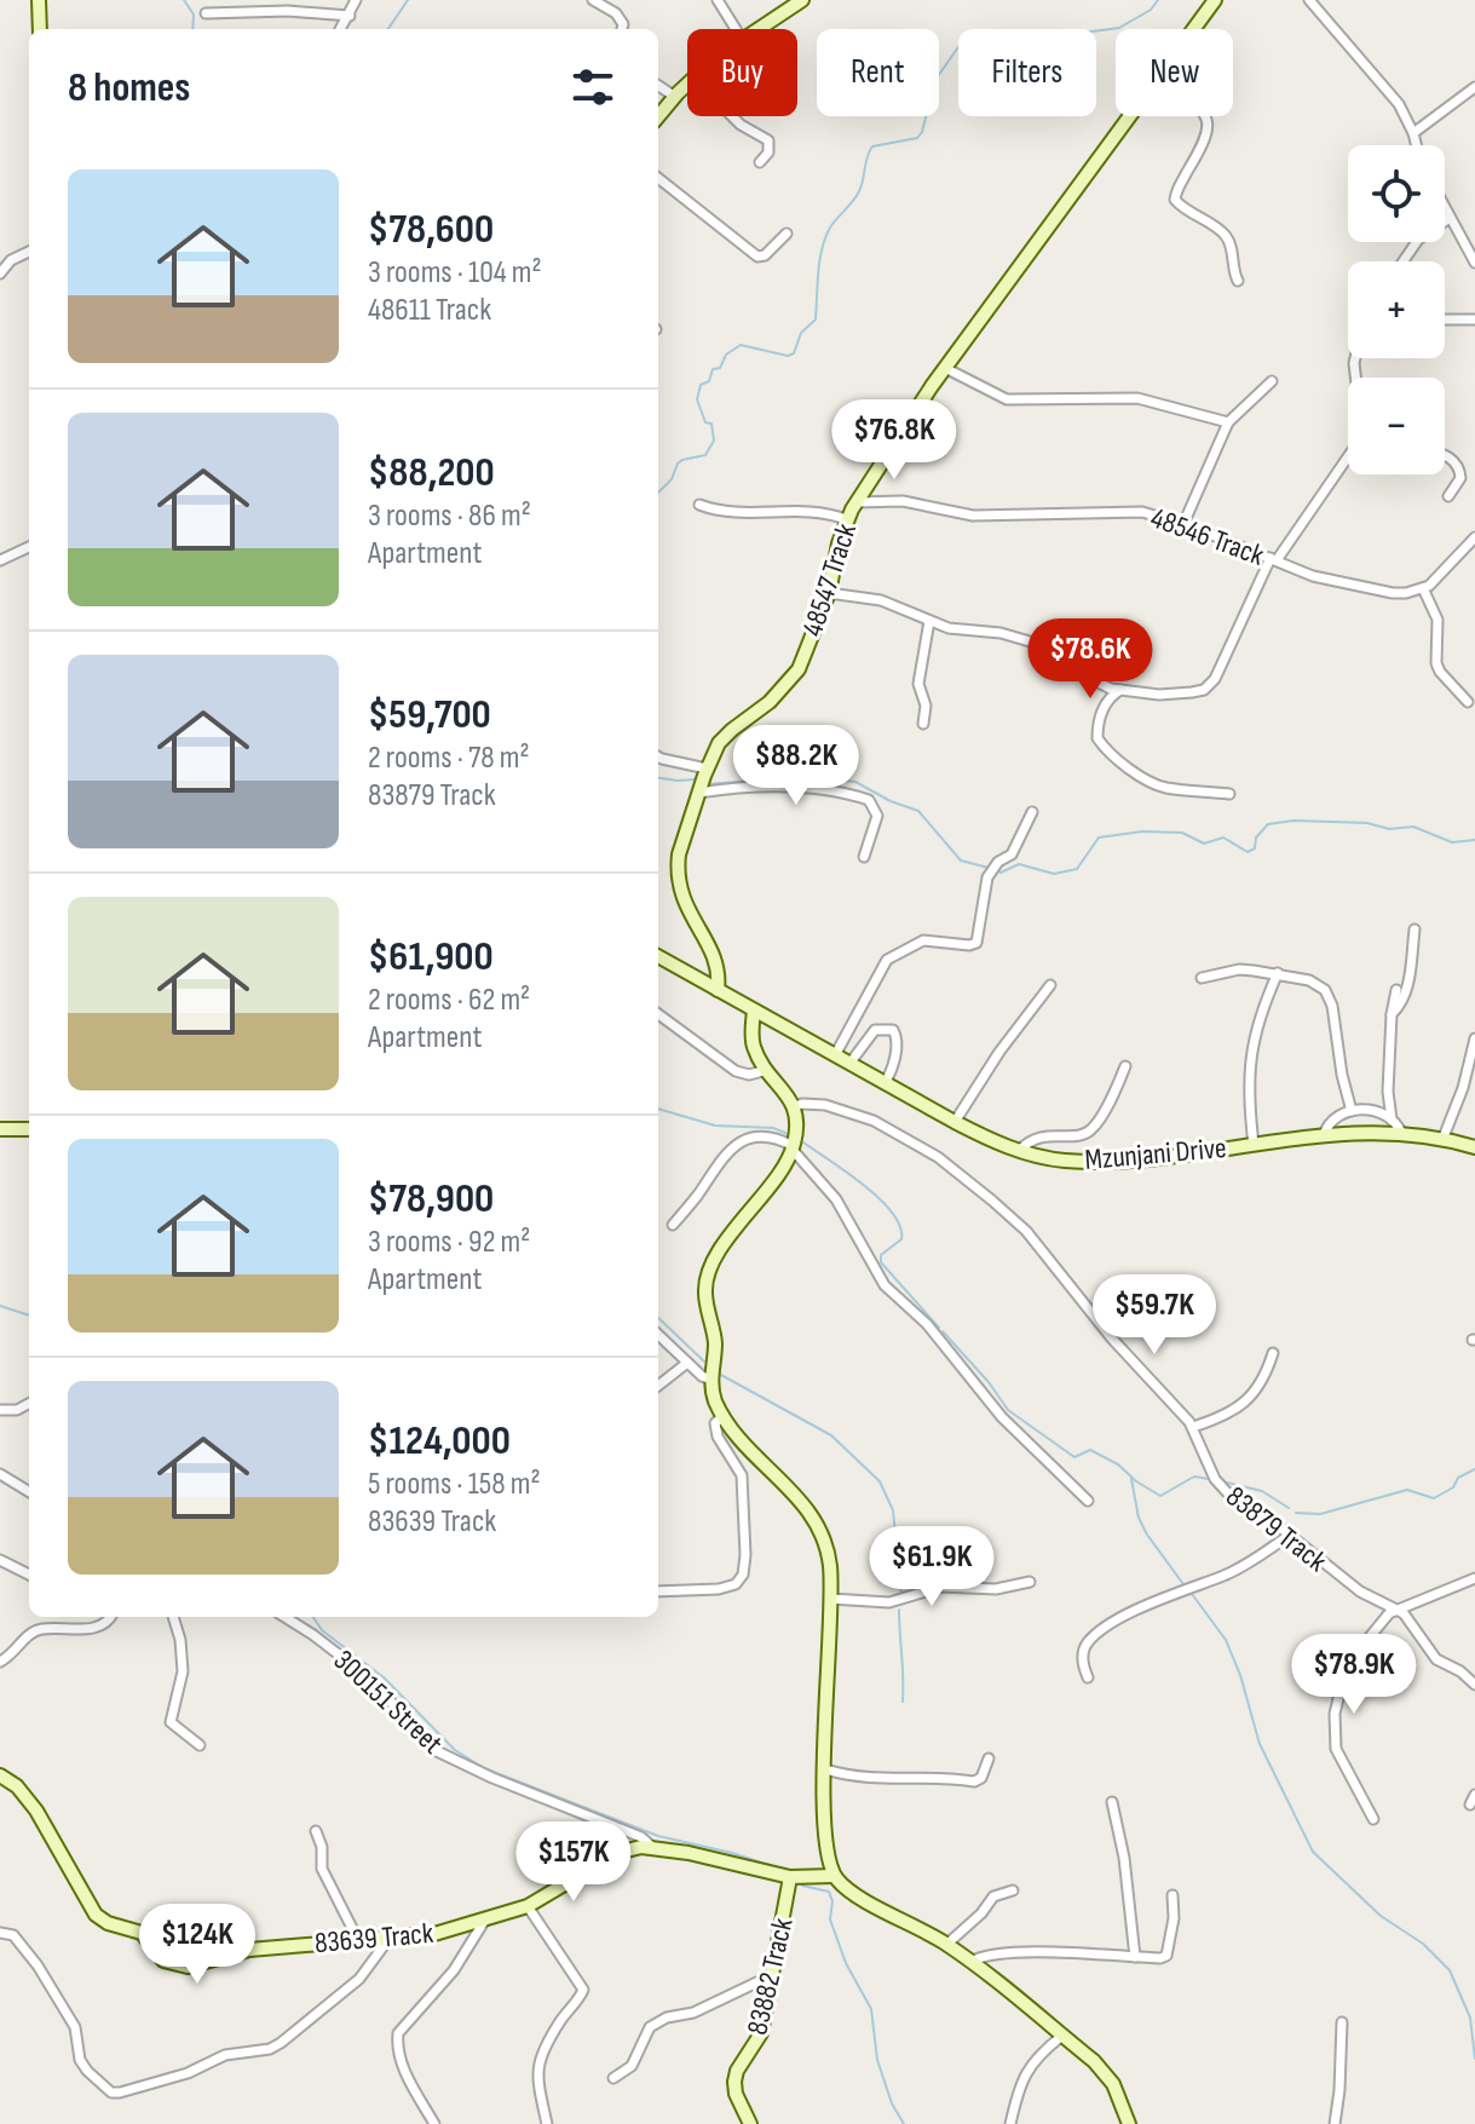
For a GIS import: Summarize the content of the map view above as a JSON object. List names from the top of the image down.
{
  "streets": {
    "street": [
      "48546 Track",
      "48547 Track",
      "Mzunjani Drive",
      "83879 Track",
      "300151 Street",
      "83639 Track",
      "83882 Track"
    ]
  },
  "crossings": [
    ["48546 Track", "48547 Track"],
    ["48547 Track", "Mzunjani Drive"],
    ["300151 Street", "83639 Track"],
    ["300151 Street", "83882 Track"]
  ],
  "page": {
    "chip": [
      "Buy",
      "Rent",
      "Filters",
      "New"
    ],
    "heading": "8 homes",
    "map_buttons": ["+", "−"],
    "list": [
      {
        "name": "$78,600",
        "note": "3 rooms · 104 m² · 48611 Track"
      },
      {
        "name": "$88,200",
        "note": "3 rooms · 86 m² · Apartment"
      },
      {
        "name": "$59,700",
        "note": "2 rooms · 78 m² · 83879 Track"
      },
      {
        "name": "$61,900",
        "note": "2 rooms · 62 m² · Apartment"
      },
      {
        "name": "$78,900",
        "note": "3 rooms · 92 m² · Apartment"
      },
      {
        "name": "$124,000",
        "note": "5 rooms · 158 m² · 83639 Track"
      }
    ],
    "price": [
      "$76.8K",
      "$78.6K",
      "$88.2K",
      "$59.7K",
      "$61.9K",
      "$78.9K",
      "$157K",
      "$124K"
    ]
  }
}
